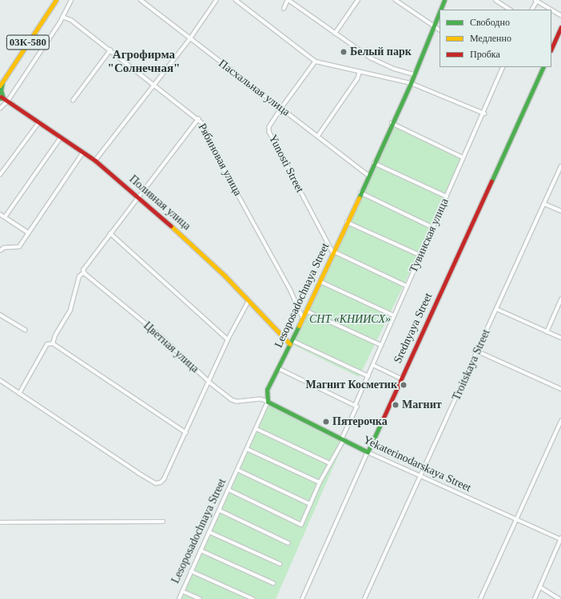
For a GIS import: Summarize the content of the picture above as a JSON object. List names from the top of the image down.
{
  "streets": {
    "main road": [
      "03К-580",
      "Поливная улица",
      "Lesoposadochnaya Street",
      "Srednyaya Street",
      "Yekaterinodarskaya Street"
    ],
    "street": [
      "Пасхальная улица",
      "Рябиновая улица",
      "Yunosti Street",
      "Тувинская улица",
      "Цветная улица",
      "Troitskaya Street"
    ]
  },
  "crossings": [
    ["Пасхальная улица", "Yunosti Street"],
    ["Пасхальная улица", "Lesoposadochnaya Street"],
    ["Рябиновая улица", "Lesoposadochnaya Street"],
    ["Yunosti Street", "Lesoposadochnaya Street"],
    ["Поливная улица", "Lesoposadochnaya Street"],
    ["Тувинская улица", "Lesoposadochnaya Street"],
    ["Тувинская улица", "Yekaterinodarskaya Street"],
    ["Lesoposadochnaya Street", "Цветная улица"],
    ["Lesoposadochnaya Street", "Yekaterinodarskaya Street"],
    ["Srednyaya Street", "Yekaterinodarskaya Street"],
    ["Цветная улица", "Yekaterinodarskaya Street"],
    ["Troitskaya Street", "Yekaterinodarskaya Street"]
  ],
  "districts": ["Агрофирма \"Солнечная\""],
  "parks": ["СНТ «КНИИСХ»"],
  "places": [
    "Белый парк",
    "Магнит Косметик",
    "Магнит",
    "Пятерочка"
  ],
  "legend": ["Свободно", "Медленно", "Пробка"]
}
